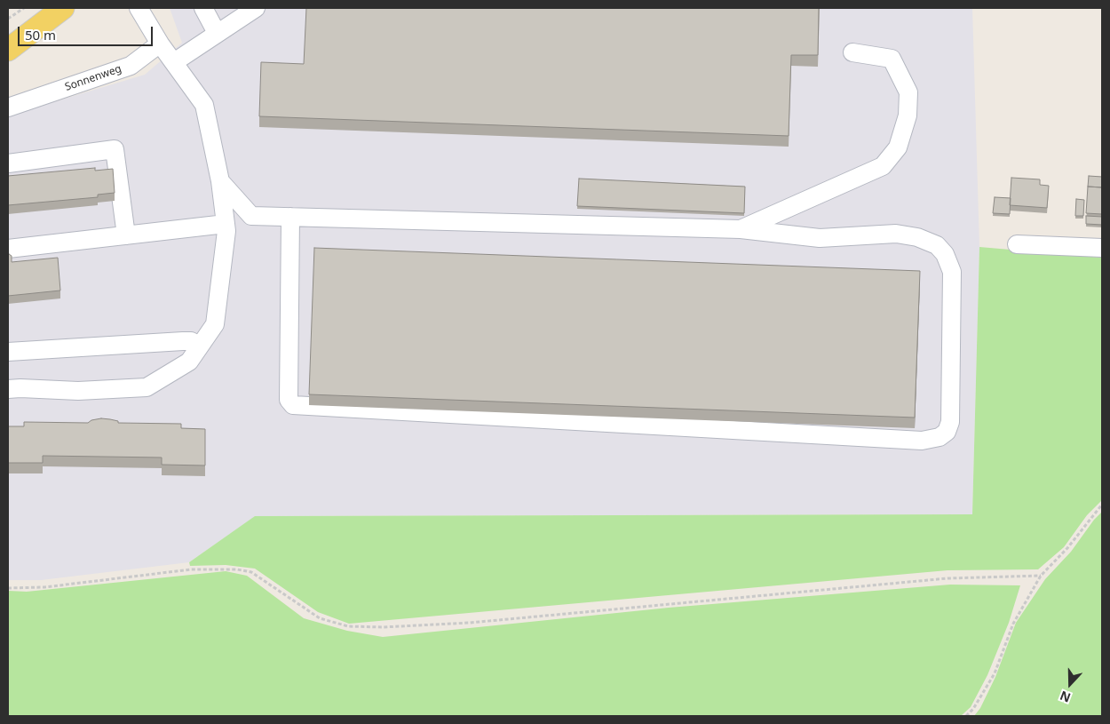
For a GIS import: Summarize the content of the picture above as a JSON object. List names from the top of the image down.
{
  "streets": {
    "street": ["Sonnenweg"]
  },
  "scale_bar": "50 m",
  "north": "bottom"
}
